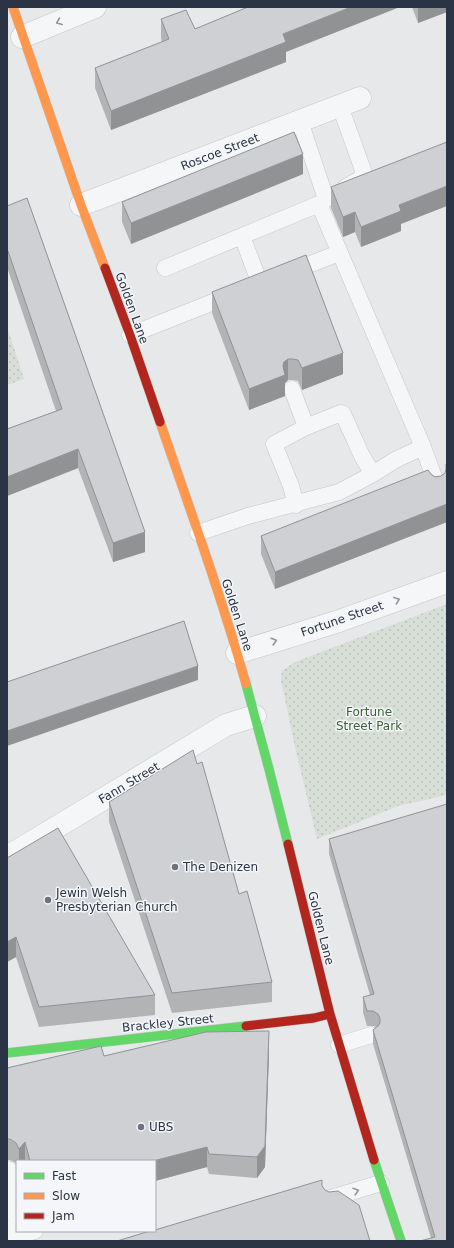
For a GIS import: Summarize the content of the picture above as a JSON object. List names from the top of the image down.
{
  "streets": {
    "street": [
      "Roscoe Street",
      "Golden Lane",
      "Fortune Street",
      "Fann Street",
      "Brackley Street"
    ]
  },
  "crossings": [
    ["Roscoe Street", "Golden Lane"],
    ["Golden Lane", "Fortune Street"],
    ["Golden Lane", "Fann Street"],
    ["Golden Lane", "Brackley Street"]
  ],
  "one_way": ["Fortune Street"],
  "parks": ["Fortune Street Park"],
  "places": ["The Denizen", "Jewin Welsh Presbyterian Church", "UBS"],
  "legend": ["Fast", "Slow", "Jam"]
}
